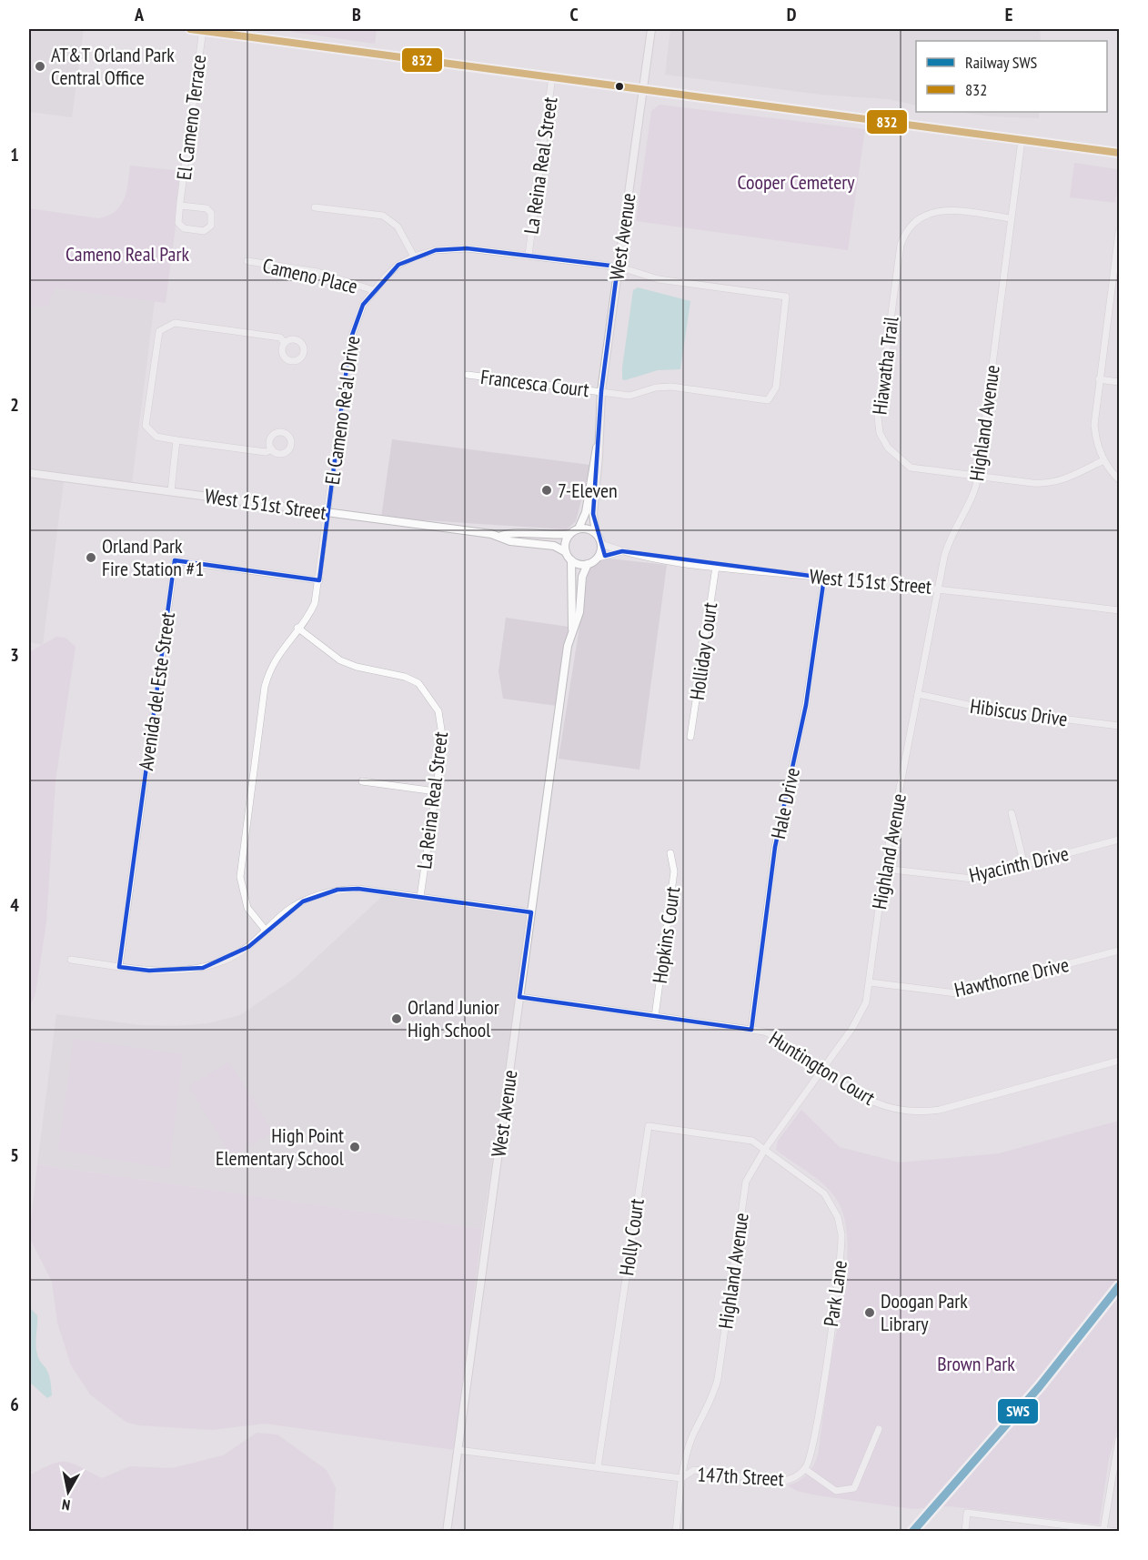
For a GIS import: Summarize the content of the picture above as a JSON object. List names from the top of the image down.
{
  "streets": {
    "street": [
      "El Cameno Terrace",
      "La Reina Real Street",
      "West Avenue",
      "Cameno Place",
      "Hiawatha Trail",
      "Francesca Court",
      "El Cameno Re'al Drive",
      "Highland Avenue",
      "West 151st Street",
      "Holliday Court",
      "Avenida del Este Street",
      "Hibiscus Drive",
      "Hale Drive",
      "Hyacinth Drive",
      "Hopkins Court",
      "Hawthorne Drive",
      "Huntington Court",
      "Holly Court",
      "Park Lane",
      "147th Street"
    ]
  },
  "crossings": [
    ["La Reina Real Street", "El Cameno Re'al Drive"],
    ["West Avenue", "Francesca Court"],
    ["West Avenue", "El Cameno Re'al Drive"],
    ["West Avenue", "West 151st Street"],
    ["West Avenue", "Huntington Court"],
    ["West Avenue", "147th Street"],
    ["Cameno Place", "El Cameno Re'al Drive"],
    ["Hiawatha Trail", "Highland Avenue"],
    ["Francesca Court", "El Cameno Re'al Drive"],
    ["El Cameno Re'al Drive", "West 151st Street"],
    ["El Cameno Re'al Drive", "Avenida del Este Street"],
    ["Highland Avenue", "West 151st Street"],
    ["Highland Avenue", "Hibiscus Drive"],
    ["Highland Avenue", "Hyacinth Drive"],
    ["Highland Avenue", "Hawthorne Drive"],
    ["Highland Avenue", "Huntington Court"],
    ["Highland Avenue", "Holly Court"],
    ["Highland Avenue", "Park Lane"],
    ["Highland Avenue", "147th Street"],
    ["West 151st Street", "Holliday Court"],
    ["West 151st Street", "Hale Drive"],
    ["Hale Drive", "Huntington Court"],
    ["Hopkins Court", "Huntington Court"],
    ["Holly Court", "Park Lane"],
    ["Holly Court", "147th Street"],
    ["Park Lane", "147th Street"]
  ],
  "parks": ["Cooper Cemetery", "Cameno Real Park", "Brown Park"],
  "places": [
    "AT&T Orland Park Central Office",
    "7-Eleven",
    "Orland Park Fire Station #1",
    "Orland Junior High School",
    "High Point Elementary School",
    "Doogan Park Library"
  ],
  "lines": ["transit line 832", "rail line SWS"],
  "legend": ["Railway SWS", "832"],
  "north": "bottom",
  "grid": {
    "columns": [
      "A",
      "B",
      "C",
      "D",
      "E"
    ],
    "rows": [
      "1",
      "2",
      "3",
      "4",
      "5",
      "6"
    ]
  }
}
